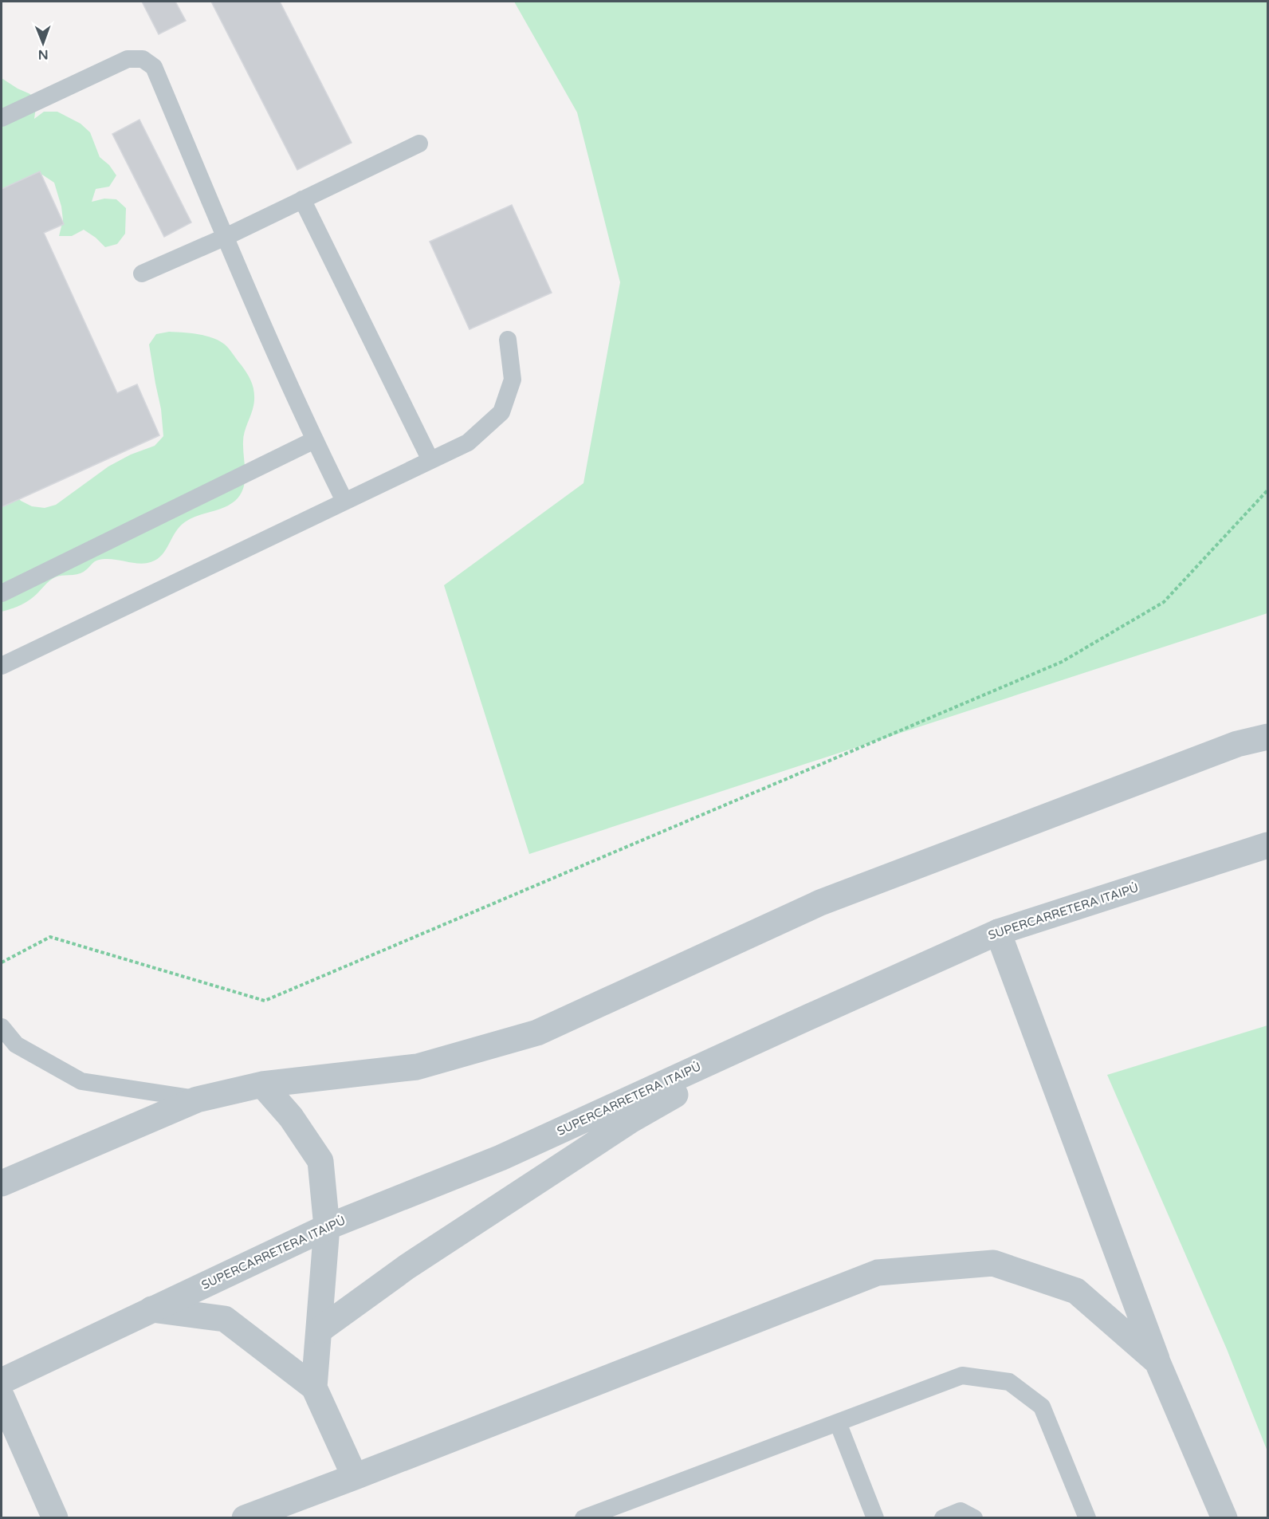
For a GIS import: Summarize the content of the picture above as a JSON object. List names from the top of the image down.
{
  "streets": {
    "street": ["SUPERCARRETERA ITAIPÚ"]
  },
  "north": "bottom"
}
